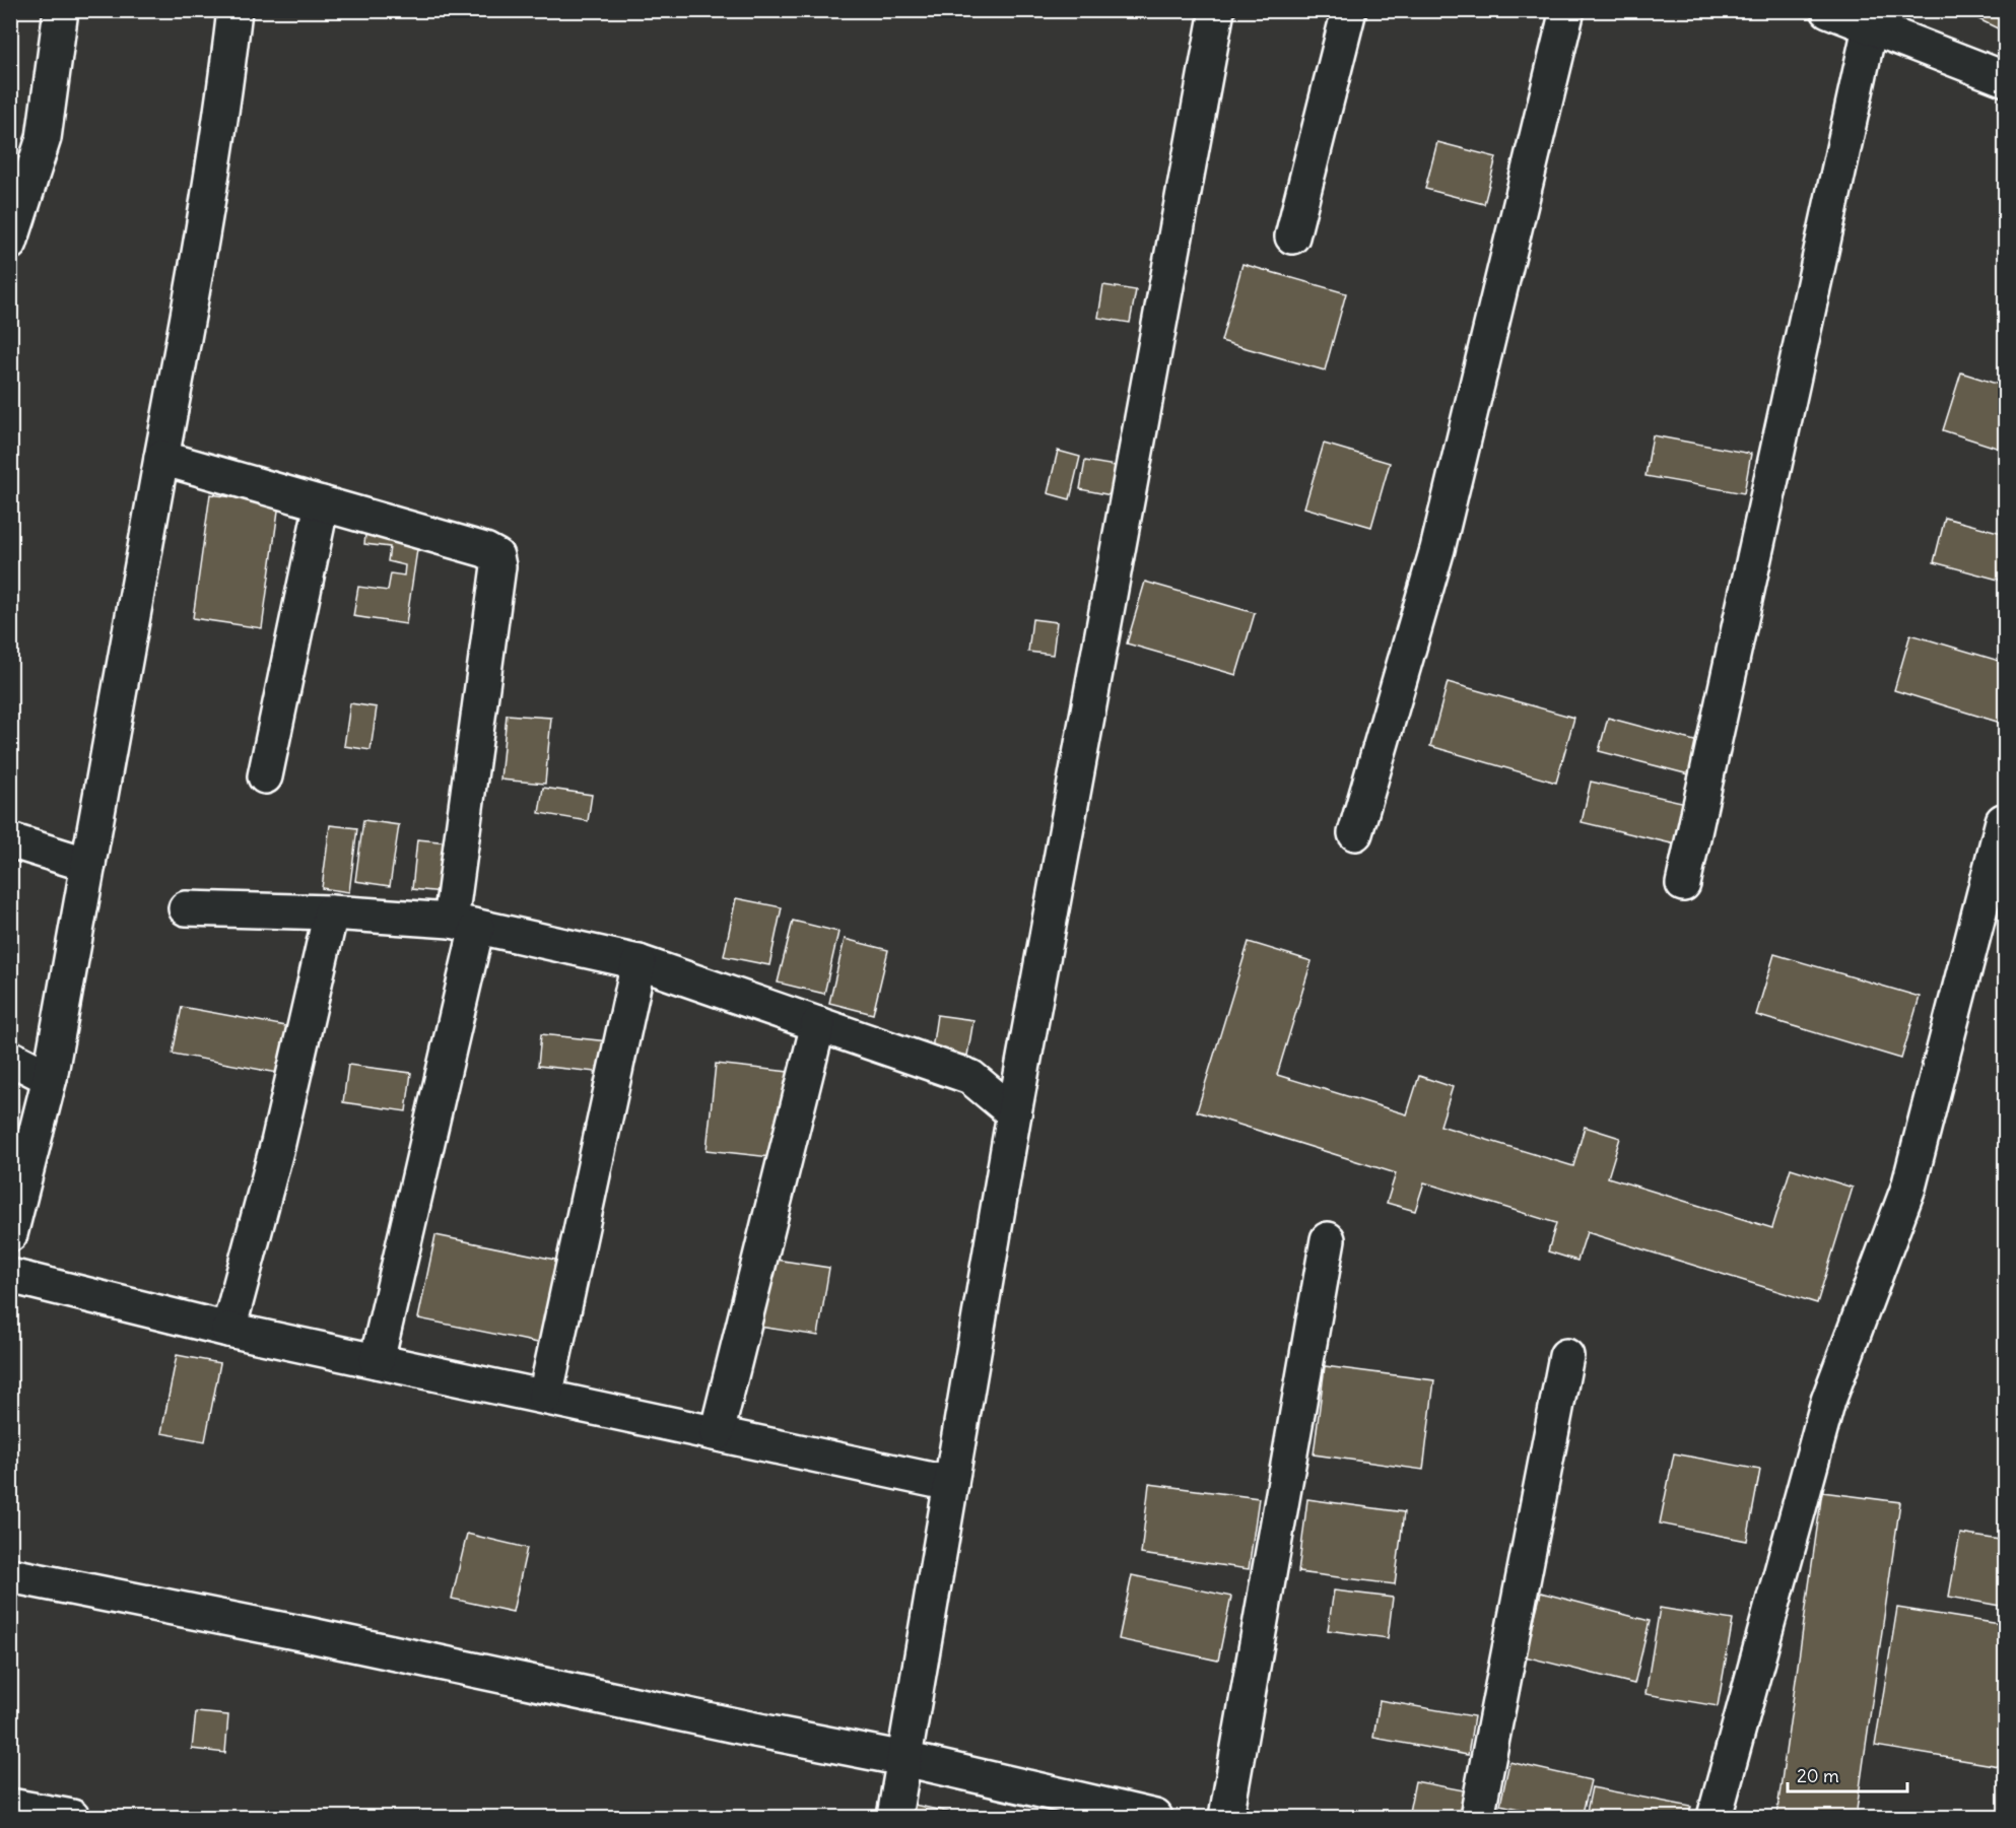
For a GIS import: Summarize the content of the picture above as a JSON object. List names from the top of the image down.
{
  "scale_bar": "20 m"
}
